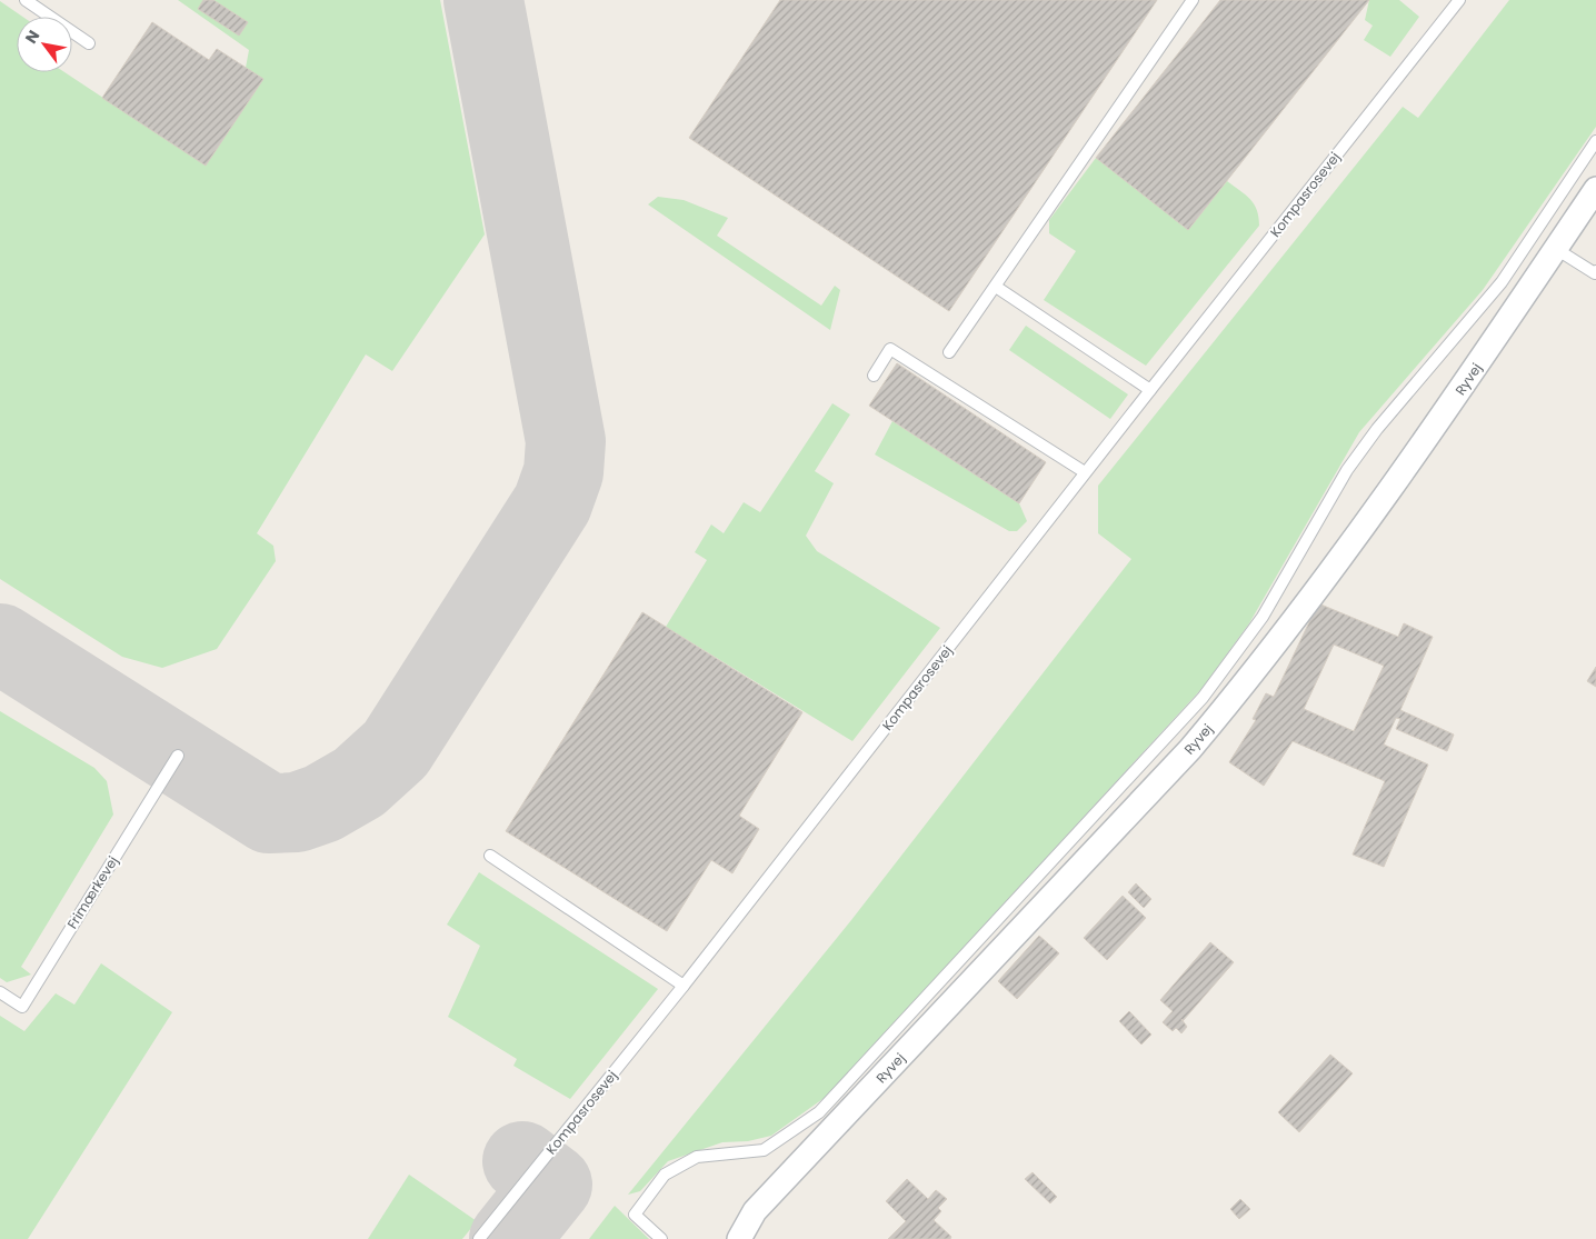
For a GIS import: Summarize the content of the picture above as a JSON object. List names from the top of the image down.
{
  "streets": {
    "street": ["Ryvej"],
    "lane": ["Kompasrosevej", "Frimærkevej"]
  },
  "north": "top left"
}
